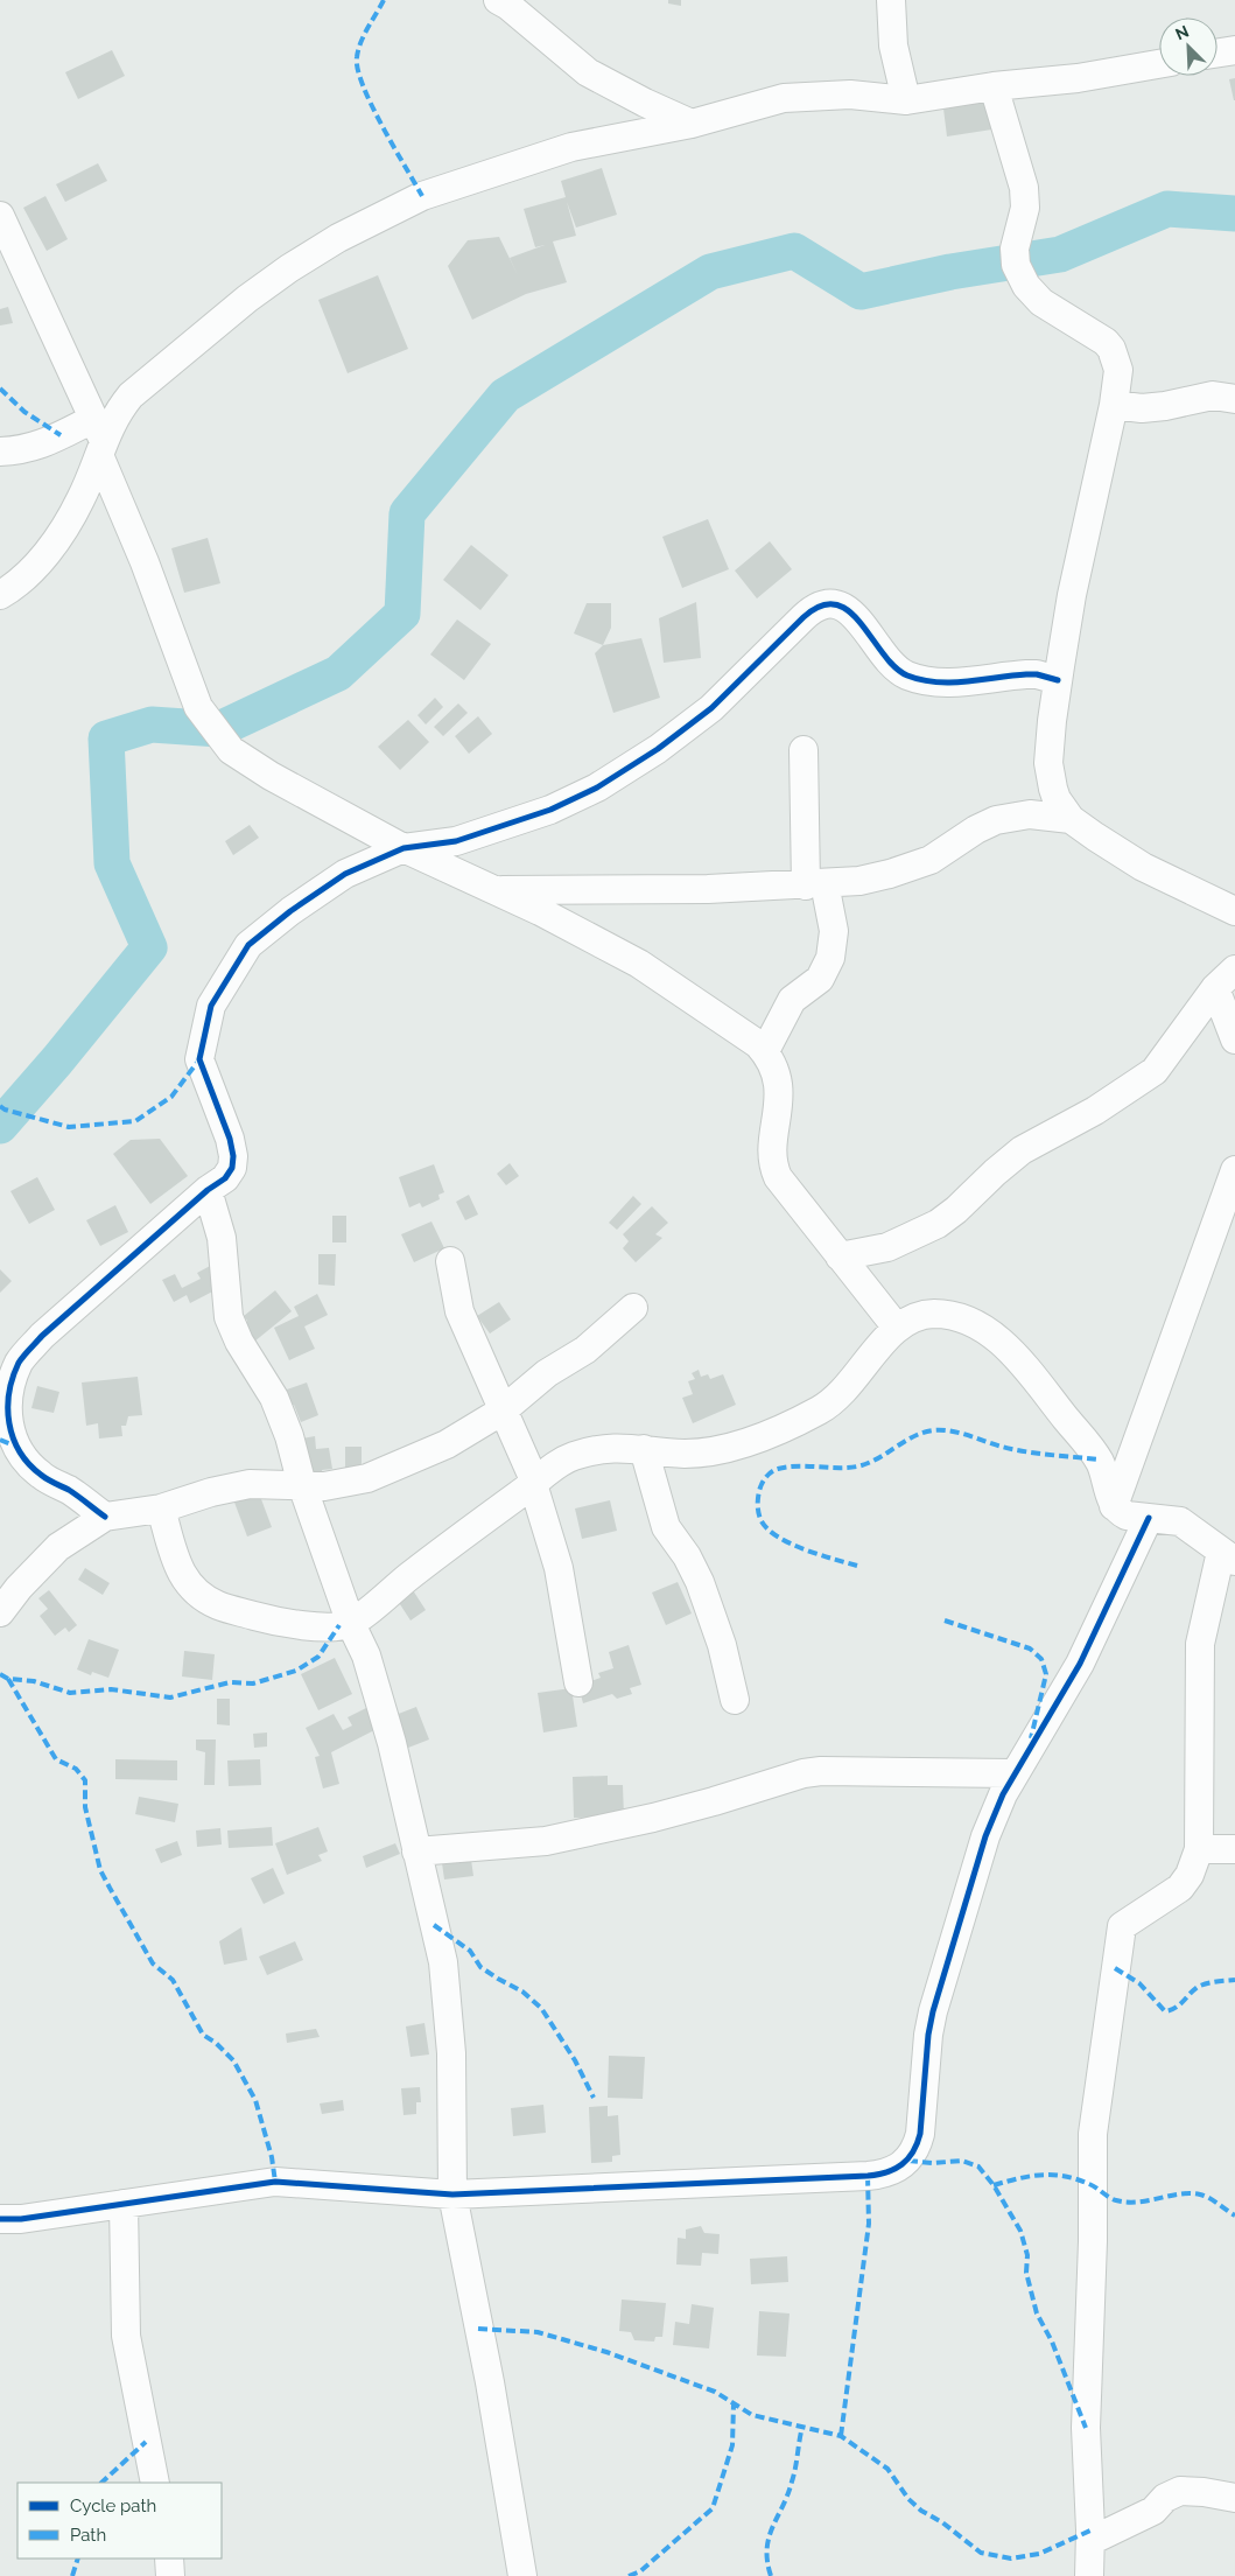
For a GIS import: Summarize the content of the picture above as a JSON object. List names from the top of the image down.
{
  "legend": ["Cycle path", "Path"],
  "north": "top left"
}
